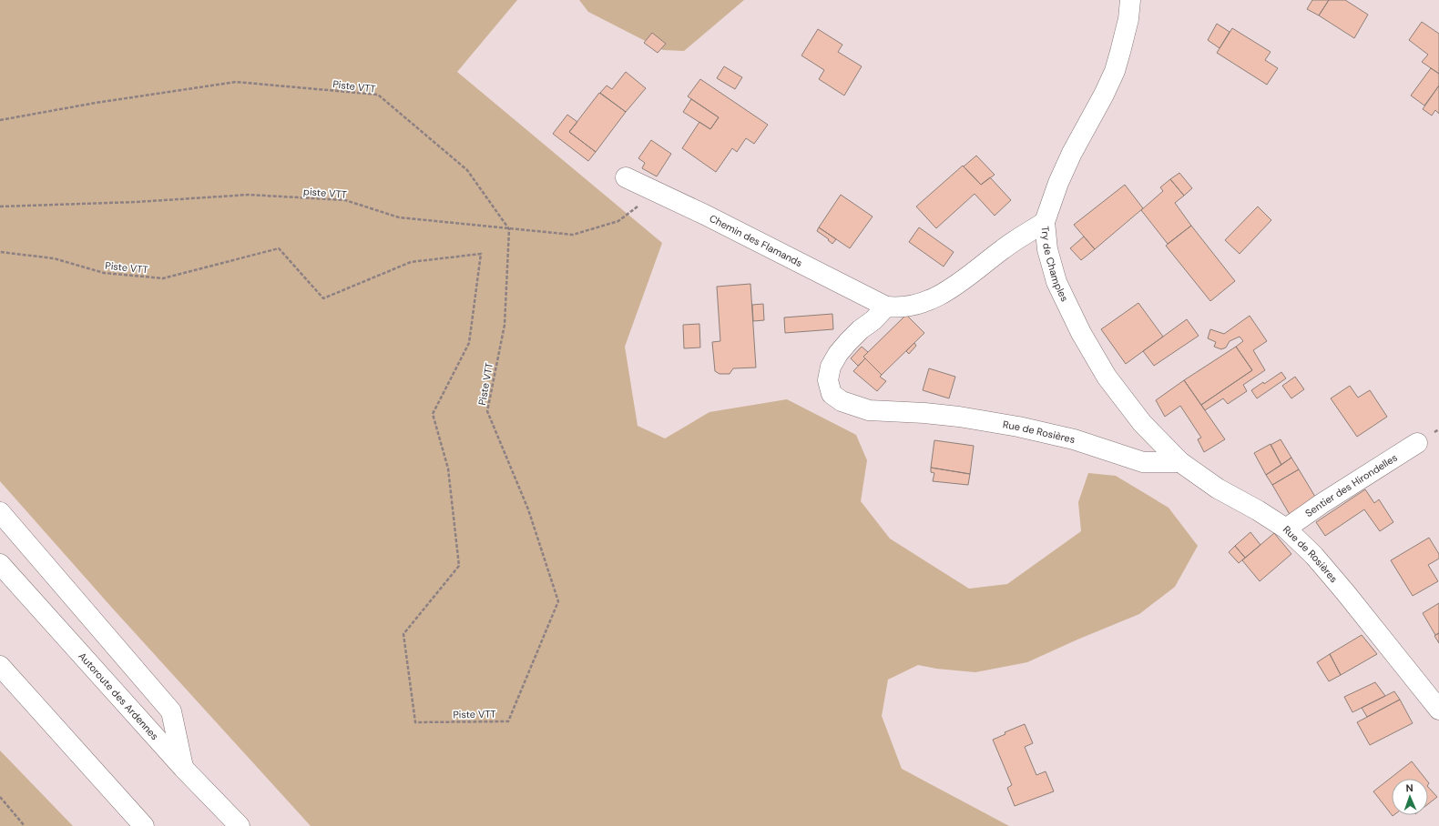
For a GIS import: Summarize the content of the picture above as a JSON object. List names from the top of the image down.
{
  "streets": {
    "main road": [
      "Chemin des Flamands",
      "Try de Champles",
      "Rue de Rosières",
      "Sentier des Hirondelles",
      "Autoroute des Ardennes"
    ],
    "path": ["Piste VTT", "piste VTT"]
  },
  "crossings": [
    ["Piste VTT", "piste VTT"],
    ["piste VTT", "Chemin des Flamands"],
    ["Chemin des Flamands", "Rue de Rosières"],
    ["Try de Champles", "Rue de Rosières"],
    ["Rue de Rosières", "Sentier des Hirondelles"]
  ],
  "north": "top"
}
